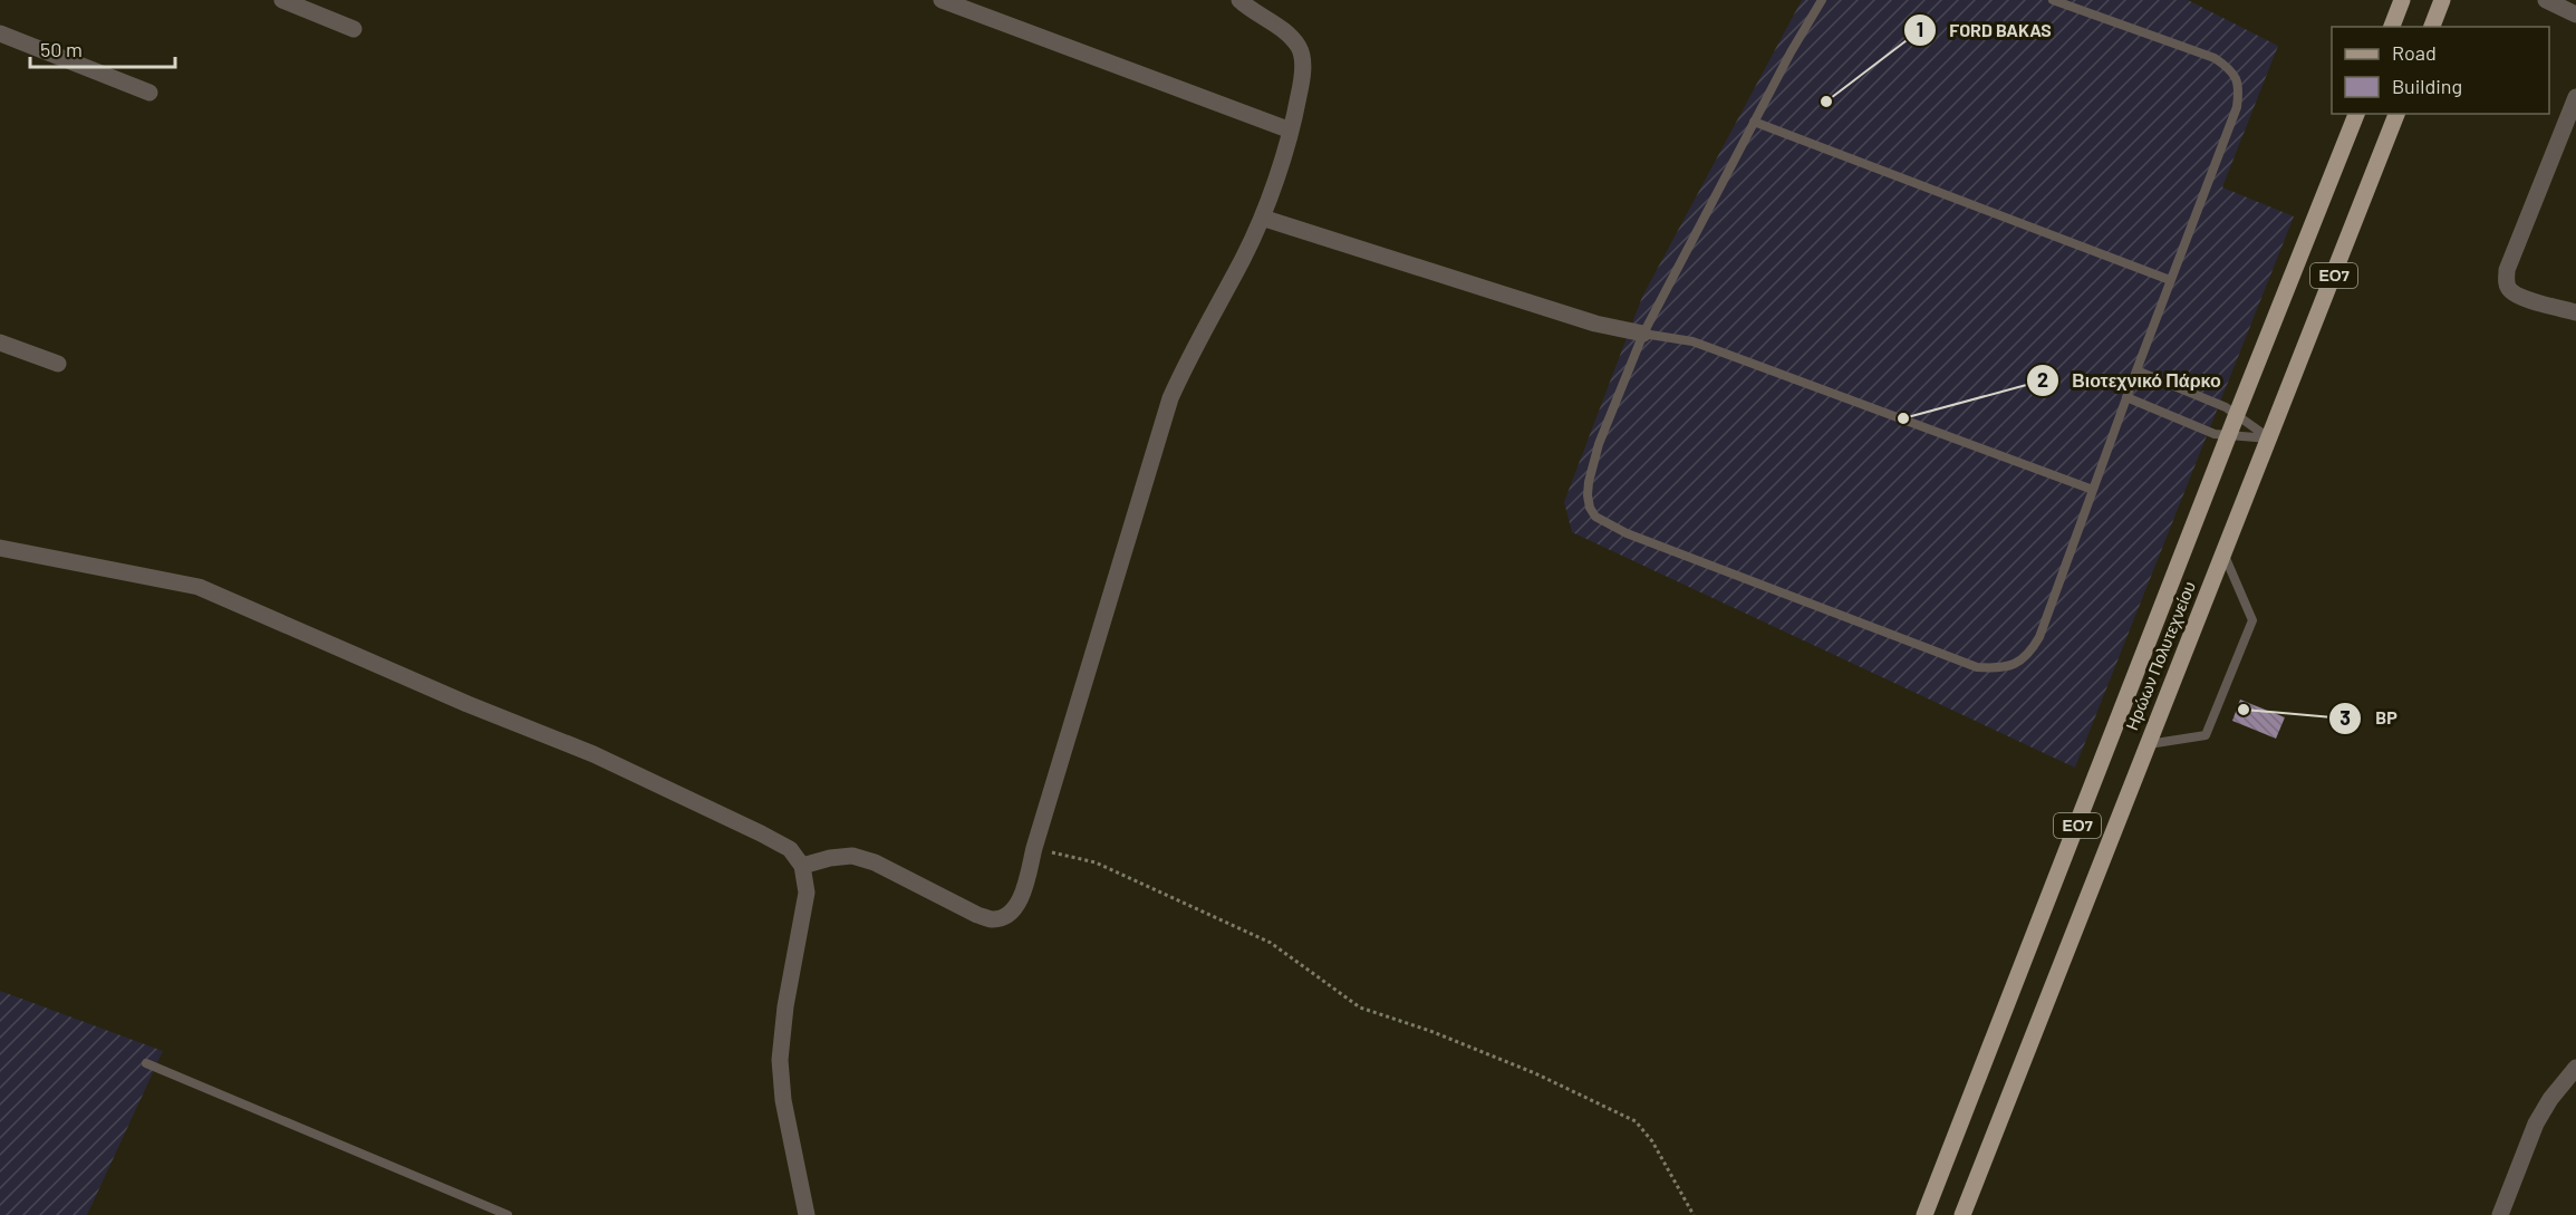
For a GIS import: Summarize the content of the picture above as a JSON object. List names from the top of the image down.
{
  "streets": {
    "main road": ["ΕΟ7", "Ηρώων Πολυτεχνείου"]
  },
  "places": ["FORD BAKAS", "Βιοτεχνικό Πάρκο", "BP"],
  "legend": ["Road", "Building"],
  "scale_bar": "50 m"
}
